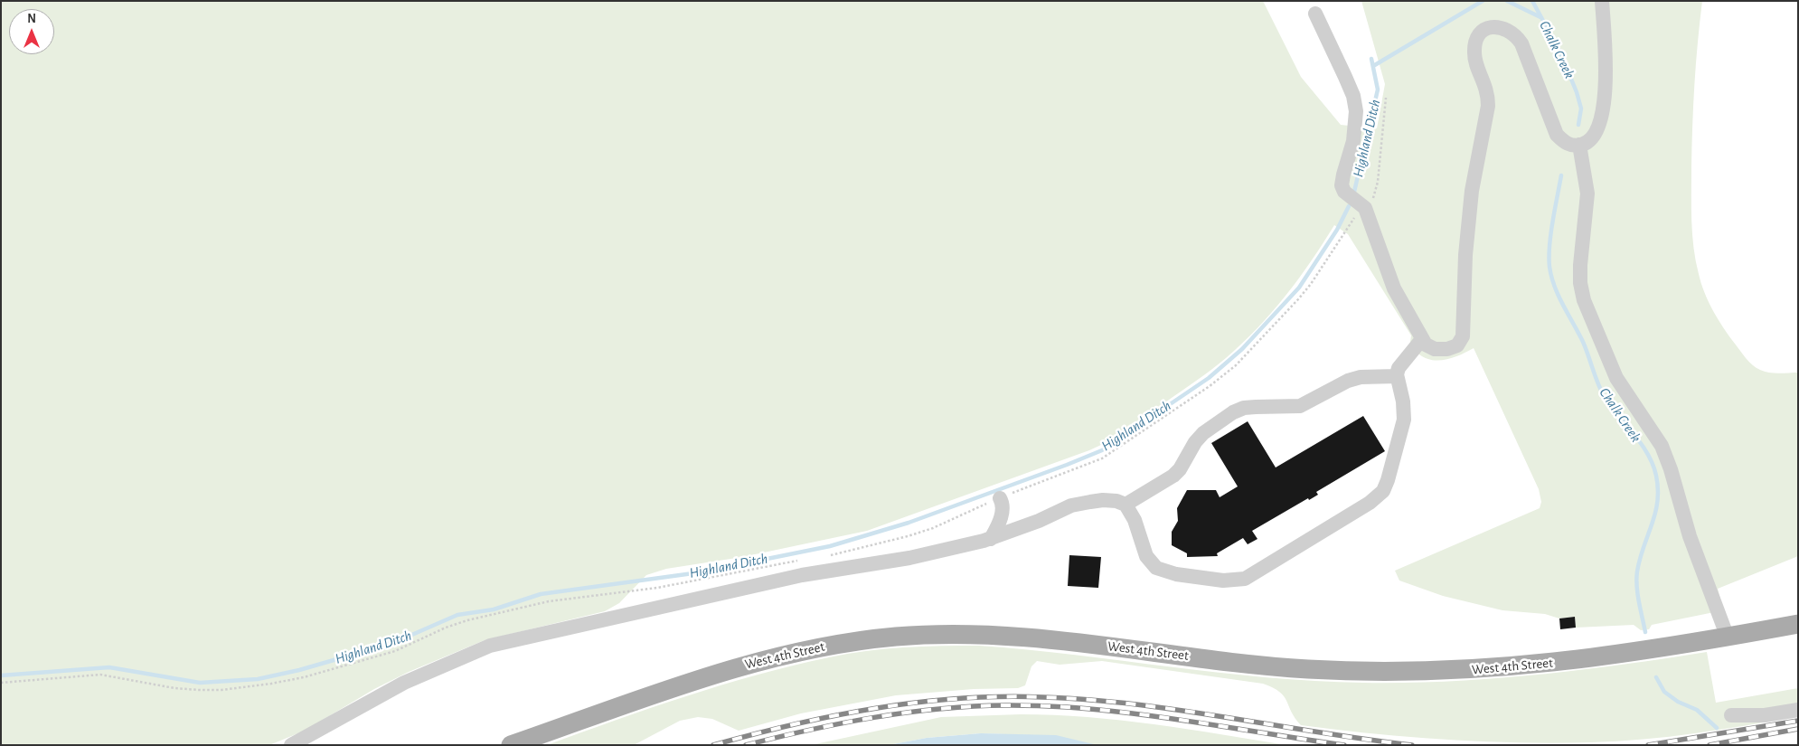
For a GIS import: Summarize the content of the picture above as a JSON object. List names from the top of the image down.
{
  "streets": {
    "main road": ["West 4th Street"]
  },
  "water": ["Chalk Creek", "Highland Ditch"],
  "north": "top"
}
